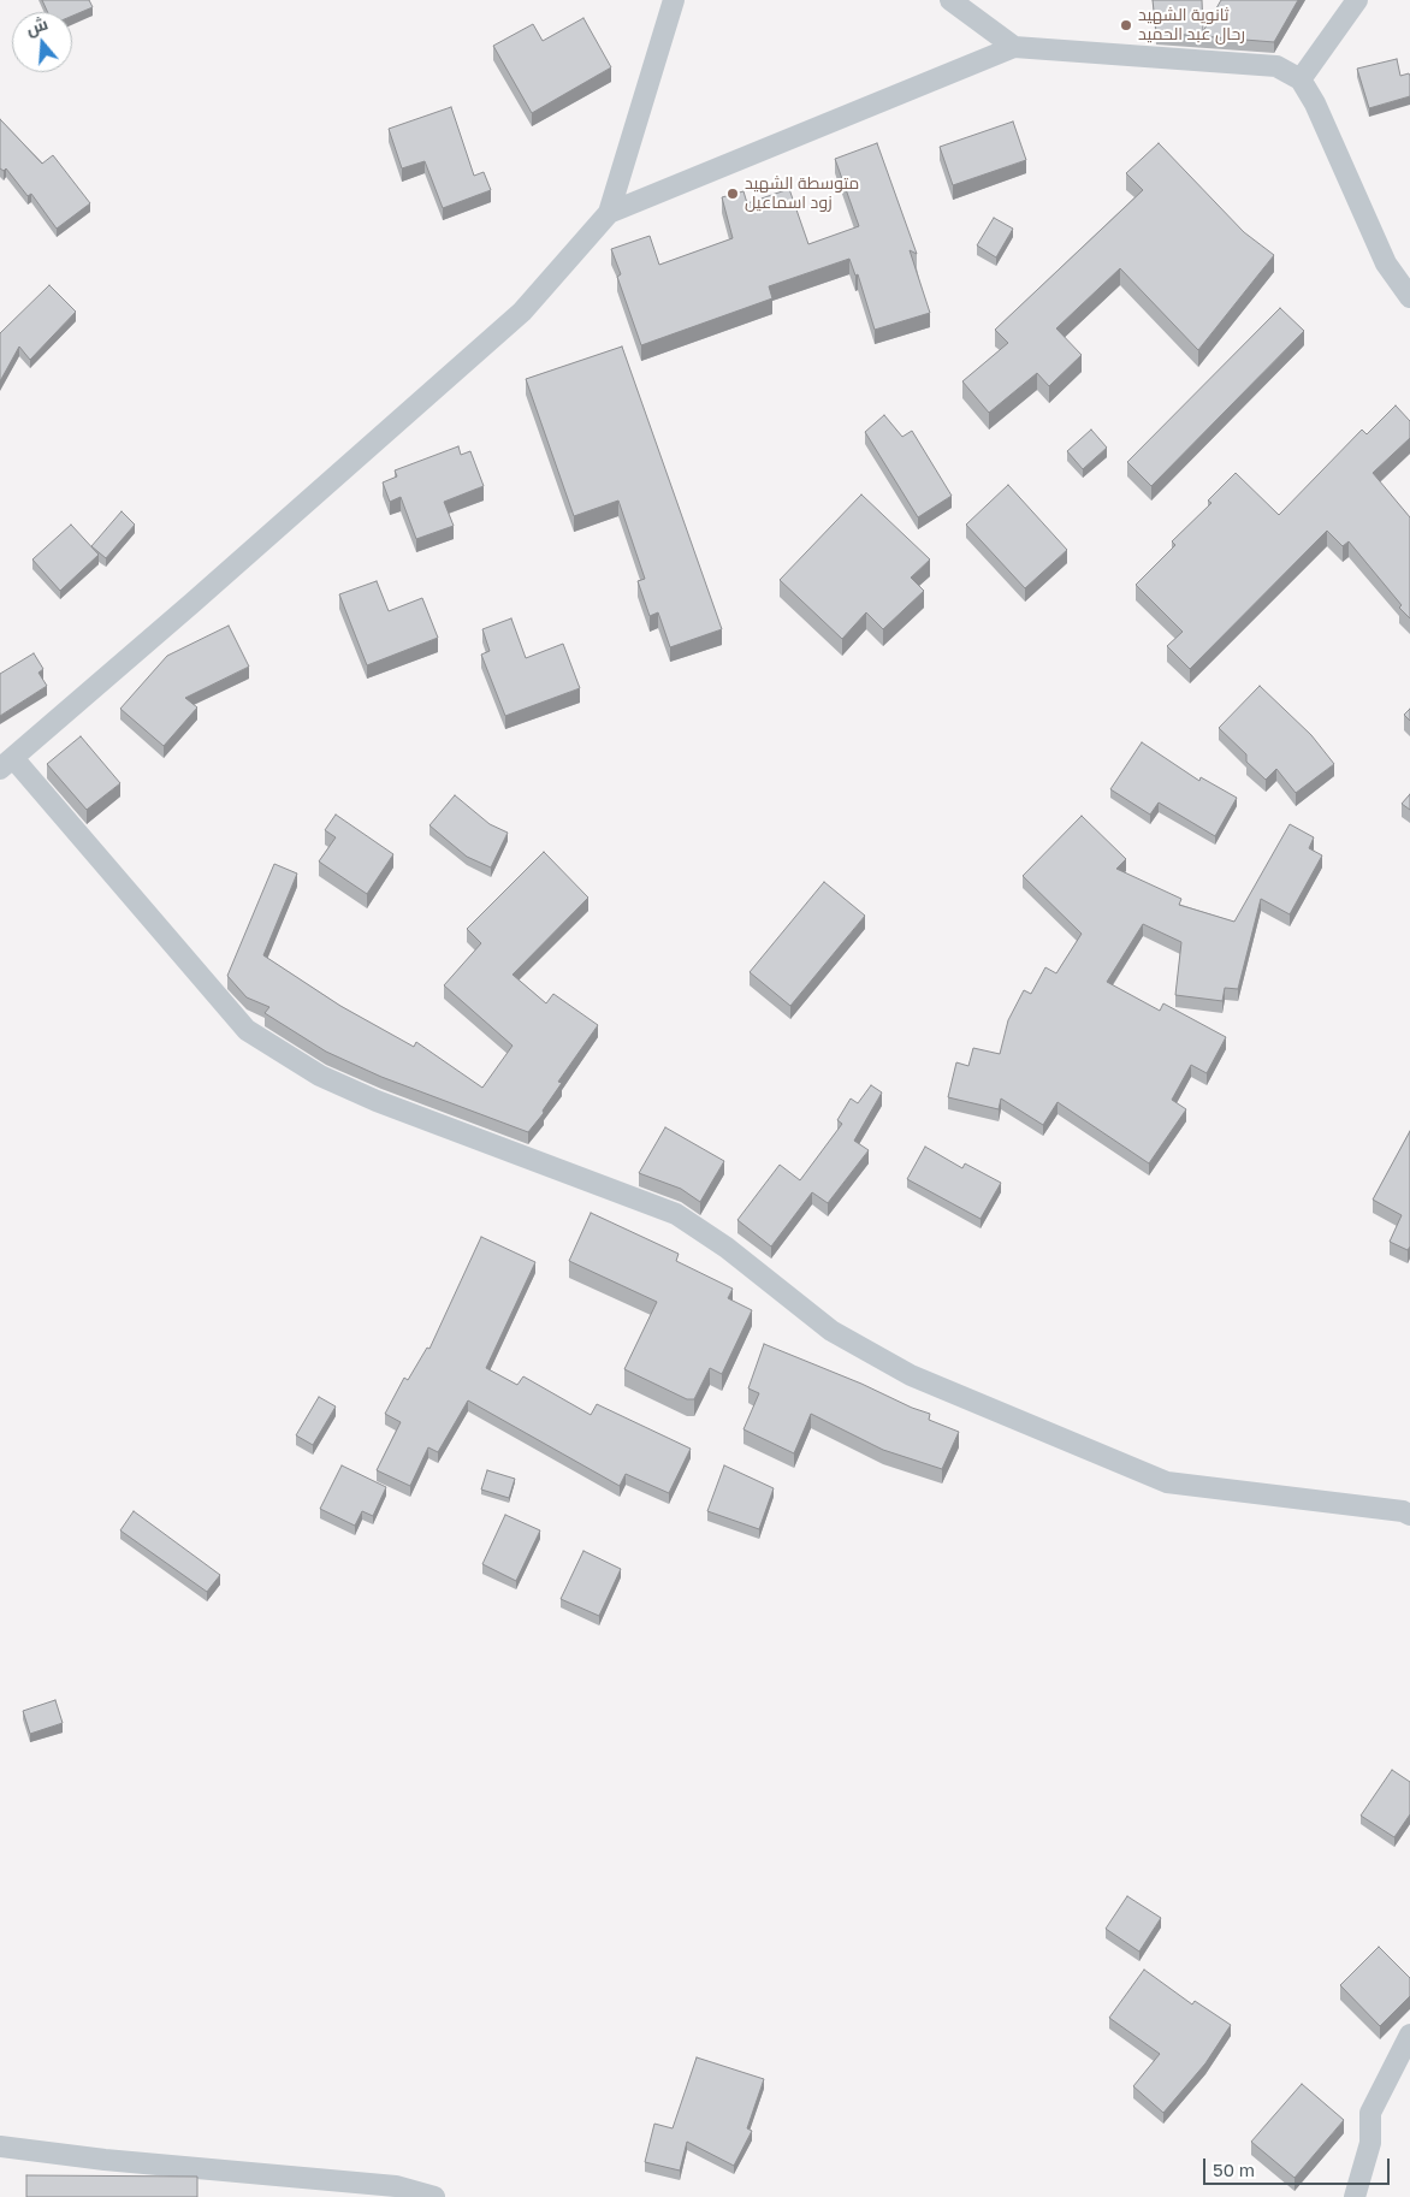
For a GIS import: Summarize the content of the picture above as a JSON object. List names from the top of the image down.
{
  "places": ["ثانوية الشهيد رحال عبد الحميد", "متوسطة الشهيد زود اسماعيل"],
  "scale_bar": "50 m",
  "north": "top"
}
